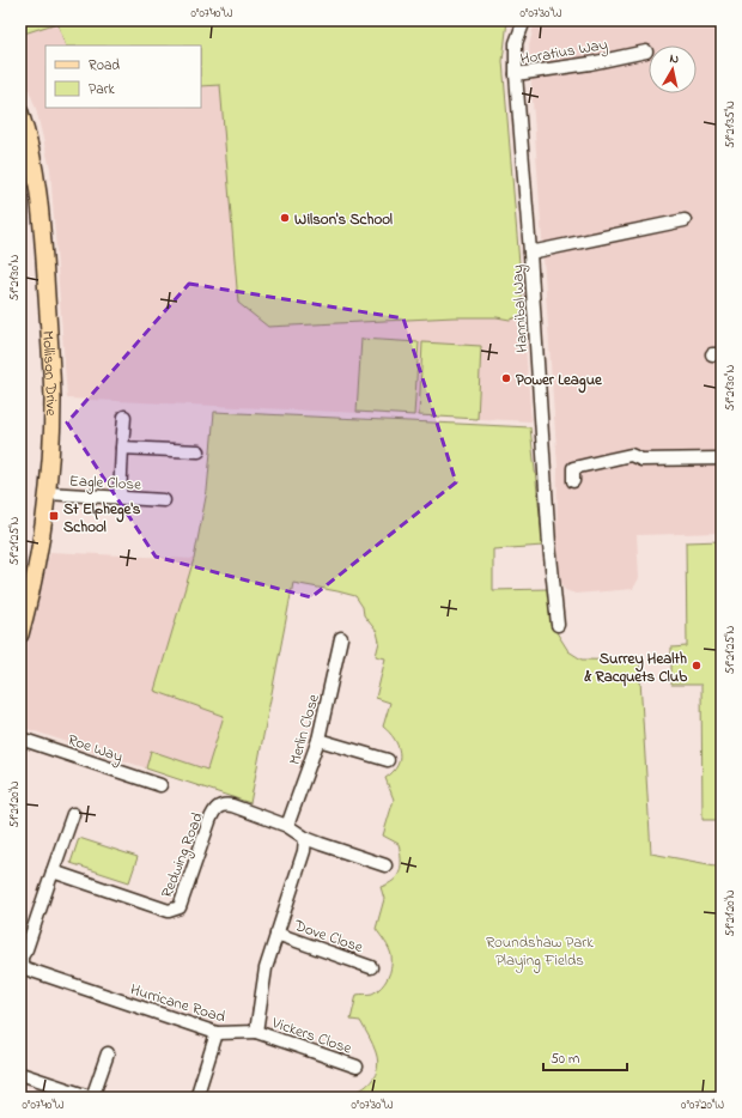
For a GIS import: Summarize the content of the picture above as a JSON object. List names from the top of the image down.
{
  "streets": {
    "main road": ["Mollison Drive"],
    "street": [
      "Horatius Way",
      "Hannibal Way",
      "Eagle Close",
      "Merlin Close",
      "Roe Way",
      "Redwing Road",
      "Dove Close",
      "Hurricane Road",
      "Vickers Close"
    ]
  },
  "crossings": [
    ["Horatius Way", "Hannibal Way"],
    ["Mollison Drive", "Eagle Close"],
    ["Merlin Close", "Redwing Road"],
    ["Hurricane Road", "Vickers Close"]
  ],
  "parks": ["Roundshaw Park Playing Fields"],
  "places": {
    "other": ["Wilson's School", "Power League", "Surrey Health & Racquets Club"],
    "transit": ["St Elphege's School"]
  },
  "legend": ["Road", "Park"],
  "scale_bar": "50 m",
  "north": "top",
  "coordinates": [
    "0°07'40\"W",
    "0°07'30\"W",
    "51°21'35\"N",
    "51°21'30\"N",
    "51°21'25\"N",
    "51°21'20\"N",
    "0°07'20\"W"
  ]
}
